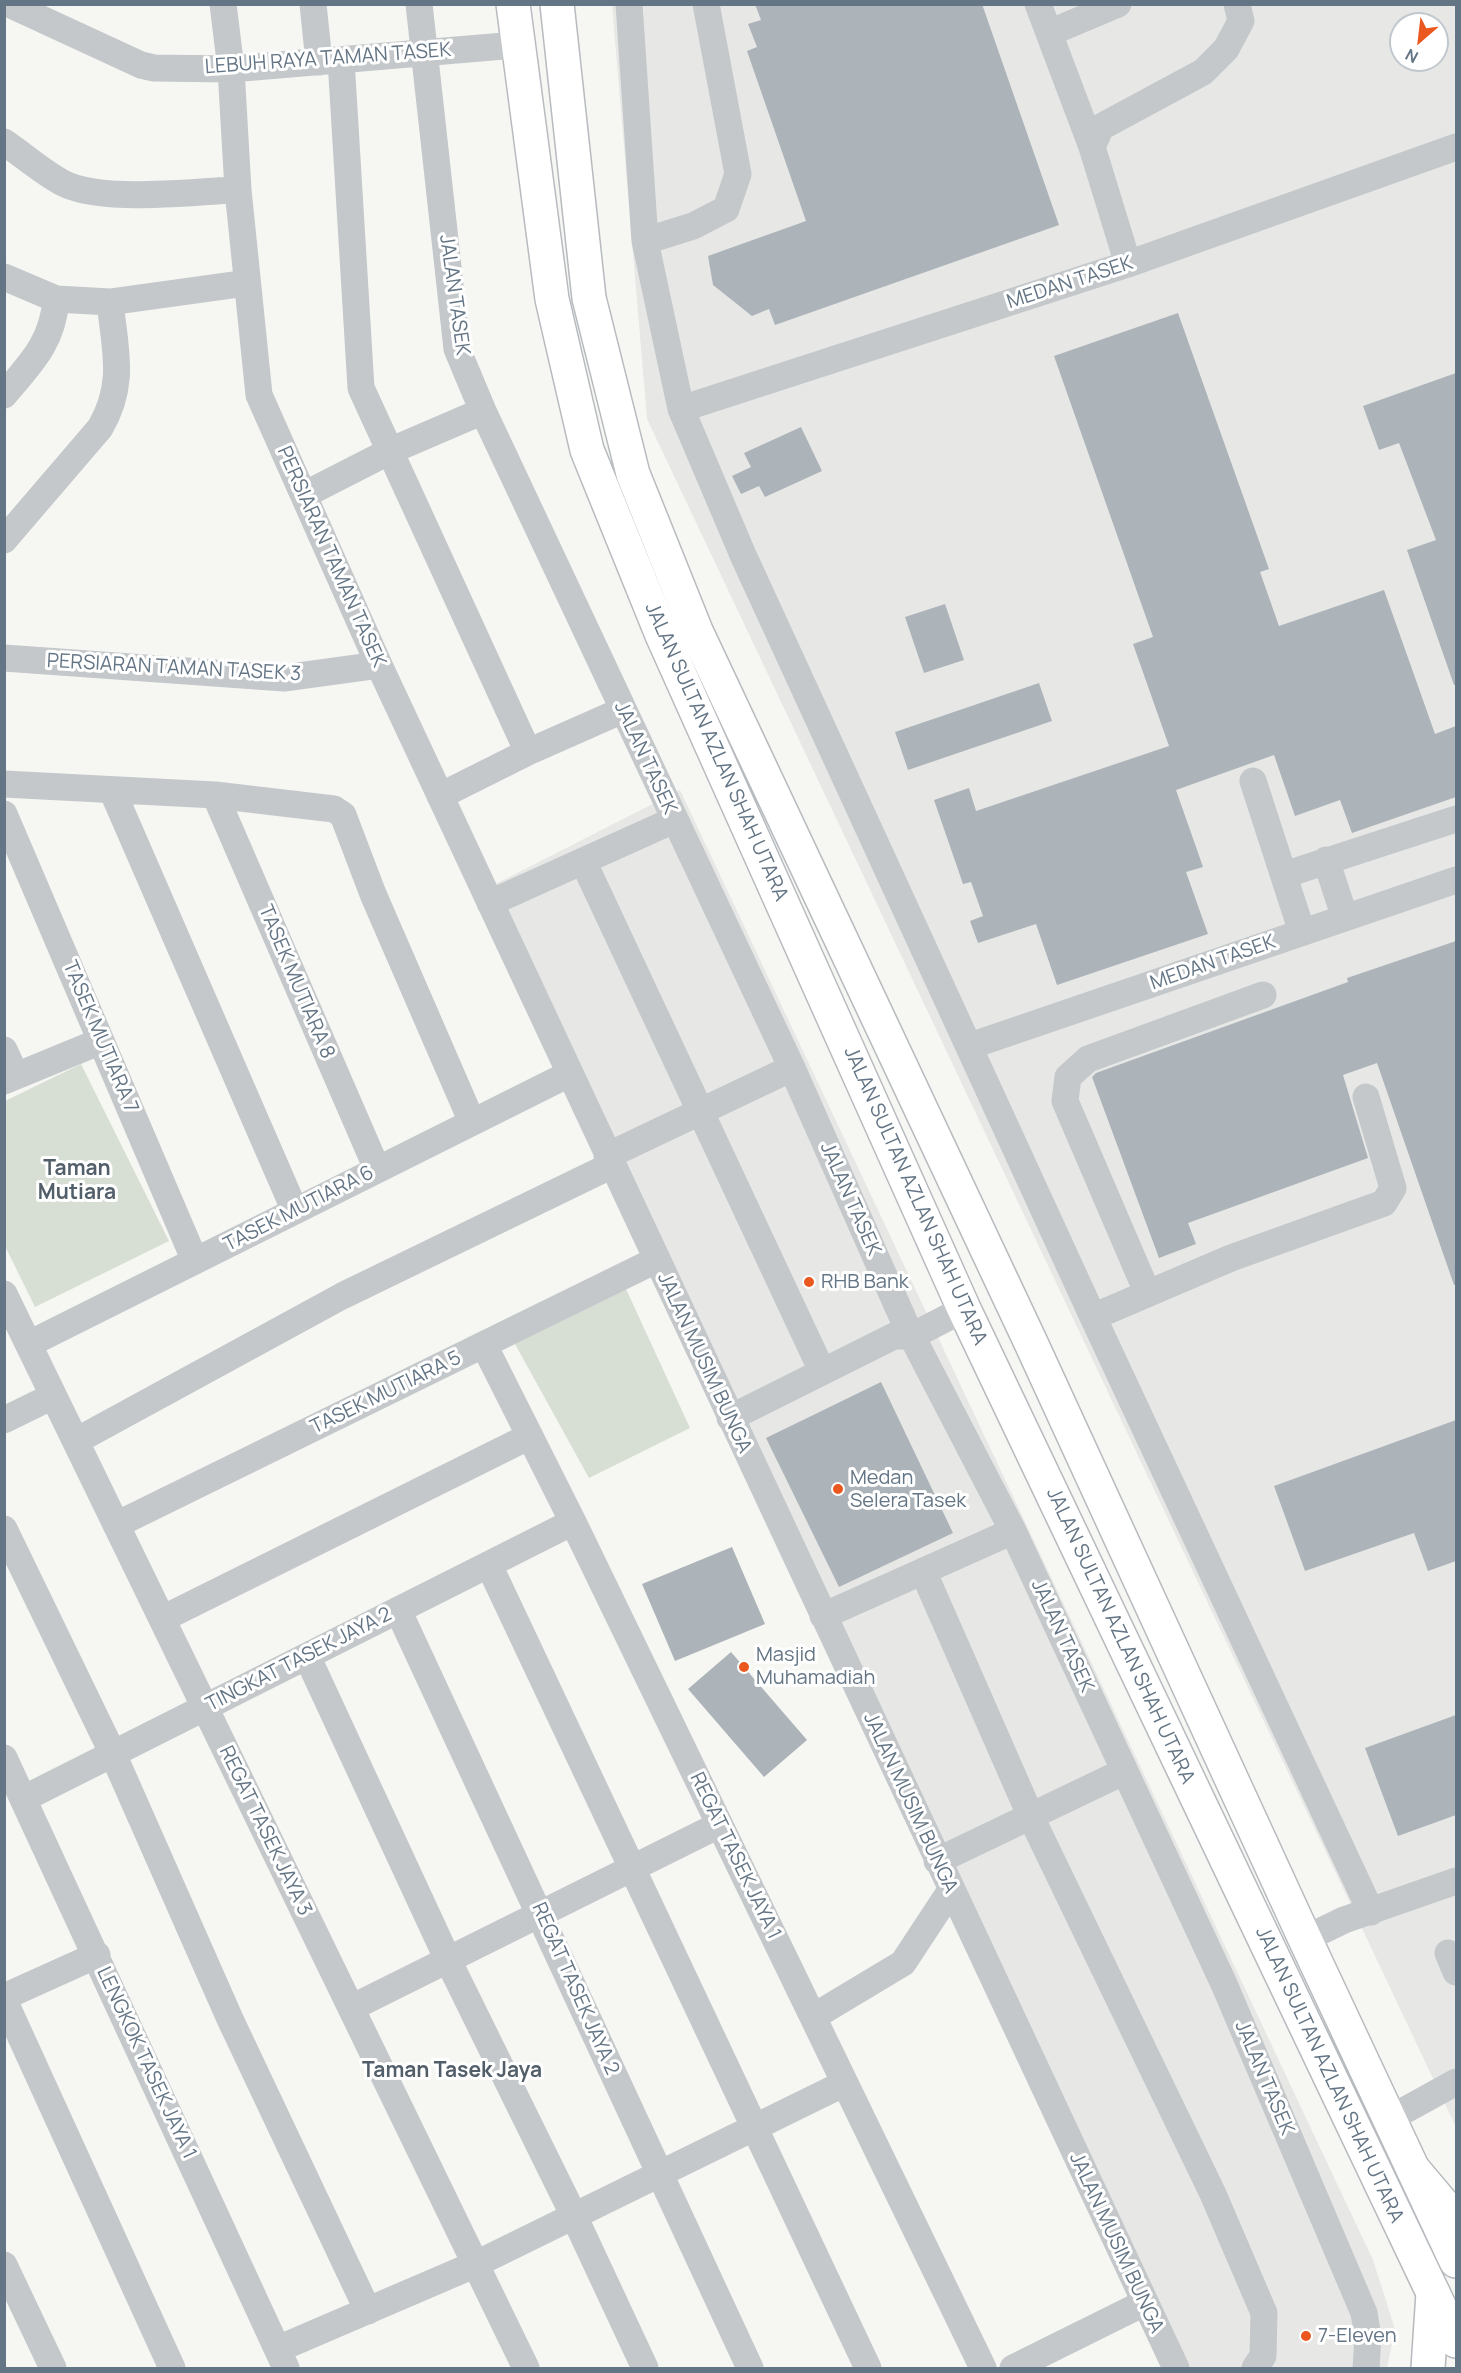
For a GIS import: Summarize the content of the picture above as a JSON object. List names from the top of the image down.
{
  "streets": {
    "main road": ["JALAN SULTAN AZLAN SHAH UTARA"],
    "street": [
      "LEBUH RAYA TAMAN TASEK",
      "MEDAN TASEK",
      "JALAN TASEK",
      "PERSIARAN TAMAN TASEK",
      "PERSIARAN TAMAN TASEK 3",
      "TASEK MUTIARA 8",
      "TASEK MUTIARA 7",
      "TASEK MUTIARA 6",
      "JALAN MUSIM BUNGA",
      "TASEK MUTIARA 5",
      "TINGKAT TASEK JAYA 2",
      "REGAT TASEK JAYA 3",
      "REGAT TASEK JAYA 1",
      "REGAT TASEK JAYA 2",
      "LENGKOK TASEK JAYA 1"
    ]
  },
  "crossings": [
    ["LEBUH RAYA TAMAN TASEK", "JALAN TASEK"],
    ["LEBUH RAYA TAMAN TASEK", "PERSIARAN TAMAN TASEK"],
    ["LEBUH RAYA TAMAN TASEK", "JALAN SULTAN AZLAN SHAH UTARA"],
    ["PERSIARAN TAMAN TASEK", "PERSIARAN TAMAN TASEK 3"],
    ["PERSIARAN TAMAN TASEK", "TASEK MUTIARA 6"],
    ["PERSIARAN TAMAN TASEK", "JALAN MUSIM BUNGA"],
    ["TASEK MUTIARA 8", "TASEK MUTIARA 6"],
    ["TASEK MUTIARA 7", "TASEK MUTIARA 6"],
    ["TASEK MUTIARA 6", "JALAN MUSIM BUNGA"],
    ["TASEK MUTIARA 6", "REGAT TASEK JAYA 3"],
    ["JALAN MUSIM BUNGA", "TASEK MUTIARA 5"],
    ["TASEK MUTIARA 5", "REGAT TASEK JAYA 3"],
    ["TASEK MUTIARA 5", "REGAT TASEK JAYA 1"],
    ["TINGKAT TASEK JAYA 2", "REGAT TASEK JAYA 3"],
    ["TINGKAT TASEK JAYA 2", "REGAT TASEK JAYA 1"],
    ["TINGKAT TASEK JAYA 2", "REGAT TASEK JAYA 2"],
    ["TINGKAT TASEK JAYA 2", "LENGKOK TASEK JAYA 1"]
  ],
  "districts": ["Taman Mutiara", "Taman Tasek Jaya"],
  "places": [
    "RHB Bank",
    "Medan Selera Tasek",
    "Masjid Muhamadiah",
    "7-Eleven"
  ],
  "north": "bottom left"
}
